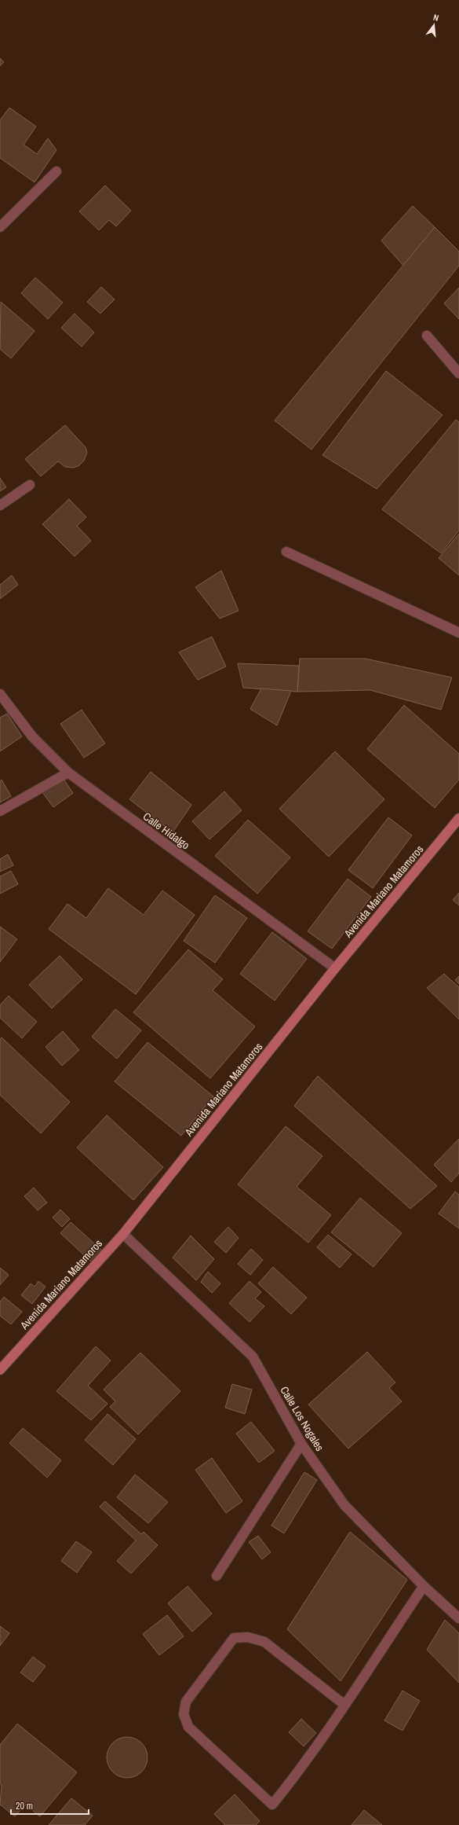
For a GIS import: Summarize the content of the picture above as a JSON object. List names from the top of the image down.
{
  "streets": {
    "street": ["Calle Hidalgo", "Avenida Mariano Matamoros", "Calle Los Nogales"]
  },
  "crossings": [
    ["Calle Hidalgo", "Avenida Mariano Matamoros"],
    ["Avenida Mariano Matamoros", "Calle Los Nogales"]
  ],
  "scale_bar": "20 m",
  "north": "top"
}
